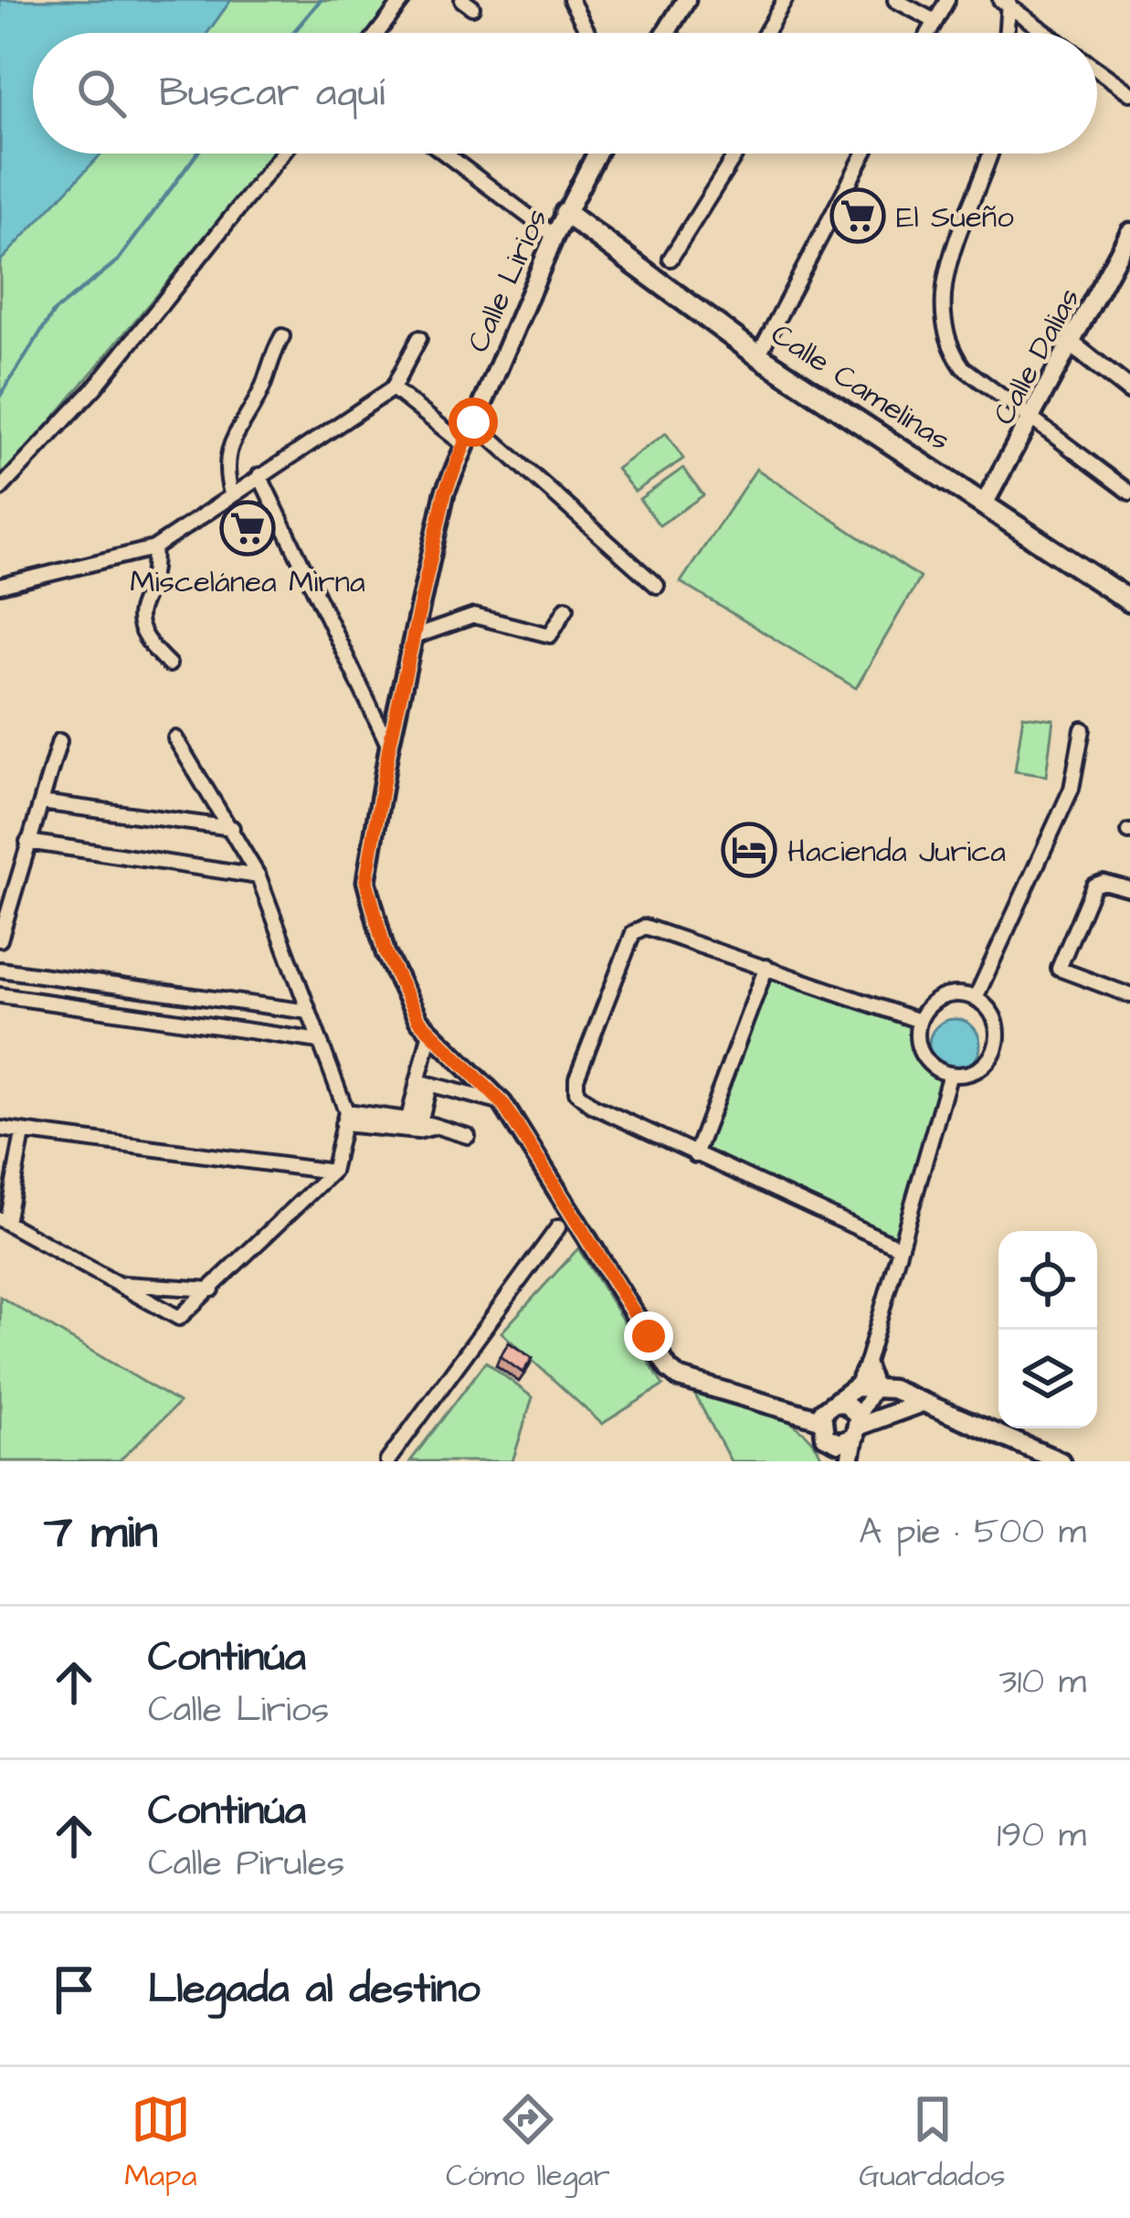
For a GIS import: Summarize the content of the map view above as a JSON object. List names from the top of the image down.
{
  "streets": {
    "main road": ["Calle Camelinas"],
    "street": ["Calle Lirios", "Calle Dalias"]
  },
  "crossings": [
    ["Calle Lirios", "Calle Camelinas"],
    ["Calle Dalias", "Calle Camelinas"]
  ],
  "places": {
    "supermarket": ["El Sueño", "Miscelánea Mirna"],
    "hotel": ["Hacienda Jurica"]
  },
  "page": {
    "search": "Buscar aquí",
    "heading": ["7 min", "A pie · 500 m"],
    "list": [
      ["Continúa", "Calle Lirios", "310 m"],
      ["Continúa", "Calle Pirules", "190 m"],
      "Llegada al destino"
    ],
    "nav": ["Mapa", "Cómo llegar", "Guardados"]
  }
}
